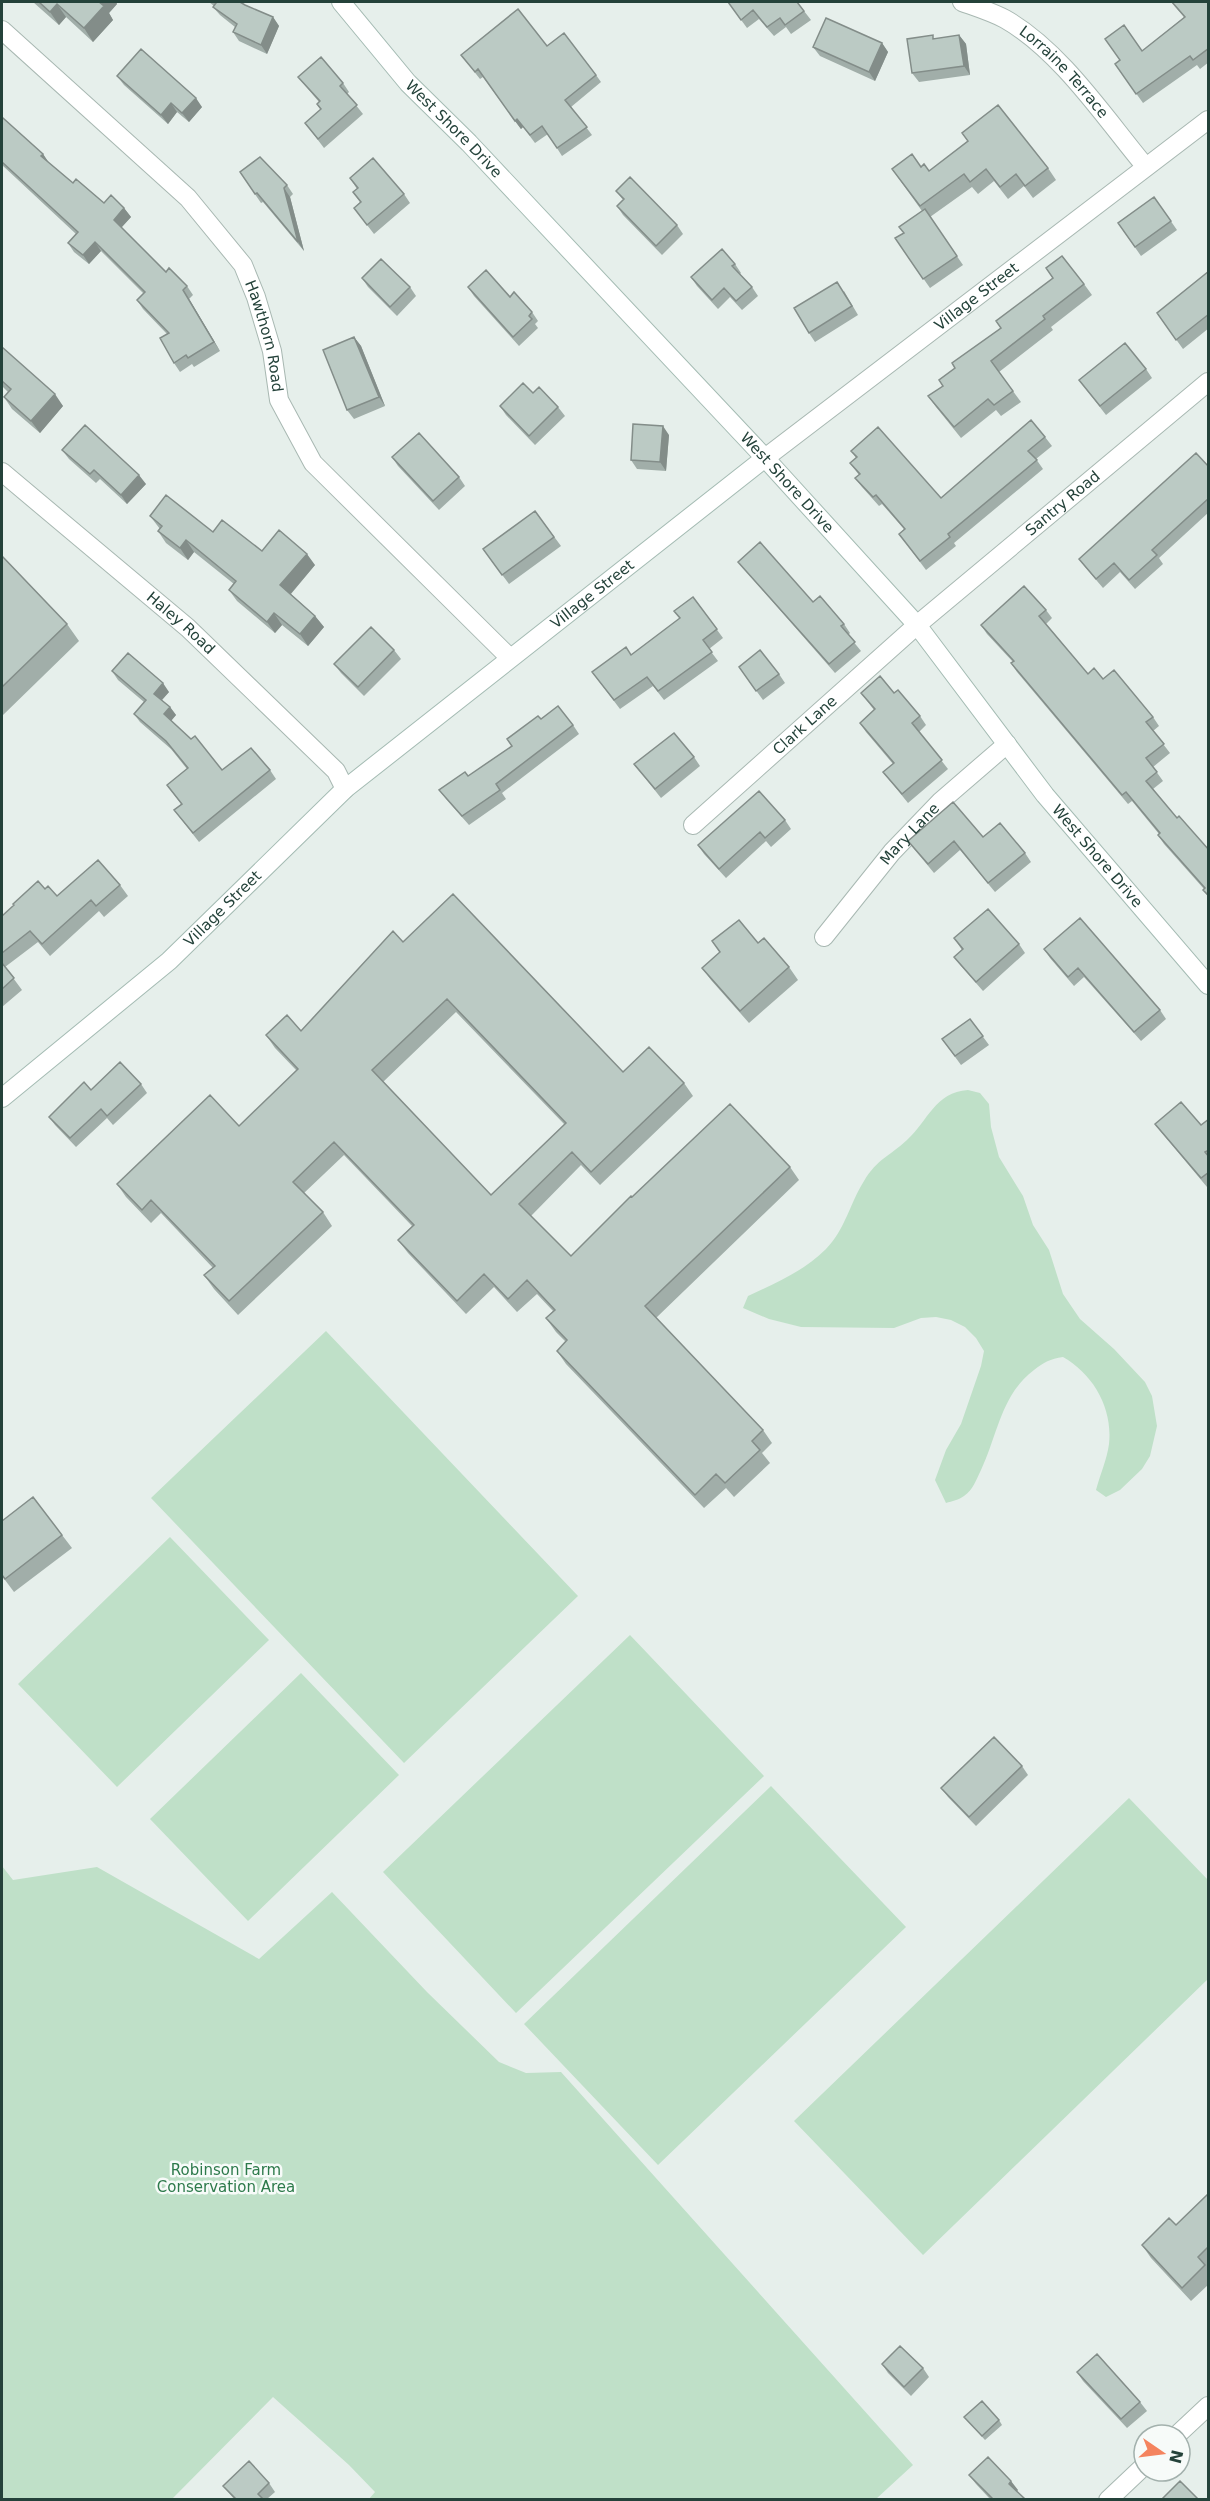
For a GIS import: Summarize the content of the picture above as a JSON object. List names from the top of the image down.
{
  "streets": {
    "street": [
      "Lorraine Terrace",
      "West Shore Drive",
      "Village Street",
      "Hawthorn Road",
      "Santry Road",
      "Haley Road",
      "Clark Lane",
      "Mary Lane"
    ]
  },
  "crossings": [
    ["Lorraine Terrace", "Village Street"],
    ["West Shore Drive", "Village Street"],
    ["West Shore Drive", "Santry Road"],
    ["West Shore Drive", "Clark Lane"],
    ["West Shore Drive", "Mary Lane"],
    ["Village Street", "Hawthorn Road"],
    ["Village Street", "Haley Road"],
    ["Santry Road", "Clark Lane"]
  ],
  "parks": ["Robinson Farm Conservation Area"],
  "north": "right"
}
